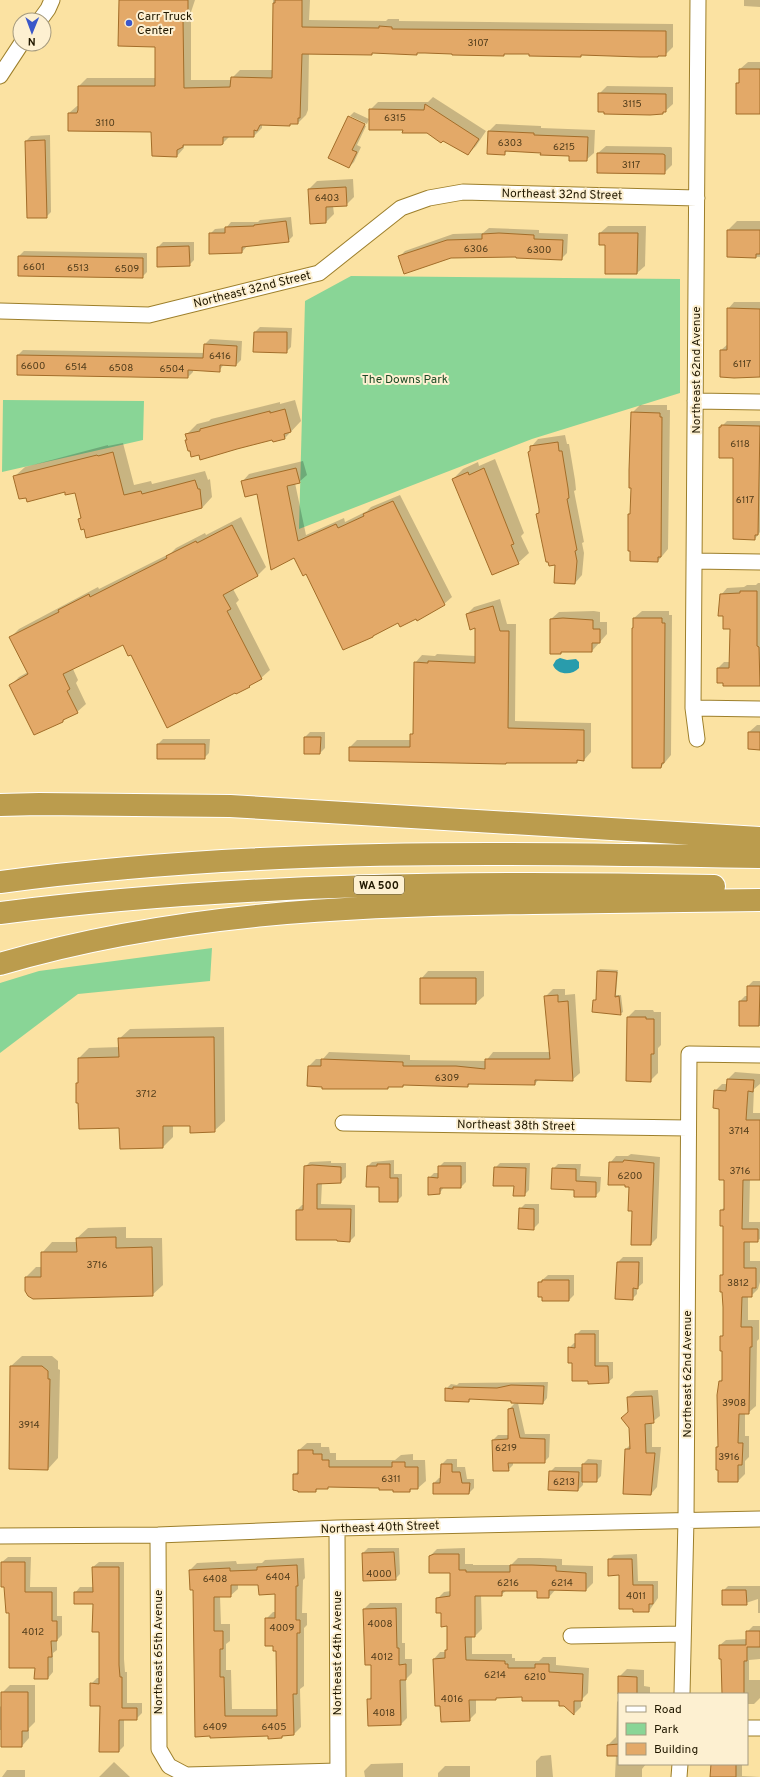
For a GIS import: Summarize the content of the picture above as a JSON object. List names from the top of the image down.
{
  "streets": {
    "highway": ["WA 500"],
    "street": [
      "Northeast 32nd Street",
      "Northeast 62nd Avenue",
      "Northeast 38th Street",
      "Northeast 40th Street",
      "Northeast 65th Avenue",
      "Northeast 64th Avenue"
    ]
  },
  "crossings": [
    ["Northeast 32nd Street", "Northeast 62nd Avenue"],
    ["Northeast 62nd Avenue", "Northeast 38th Street"],
    ["Northeast 62nd Avenue", "Northeast 40th Street"],
    ["Northeast 40th Street", "Northeast 65th Avenue"],
    ["Northeast 40th Street", "Northeast 64th Avenue"],
    ["Northeast 65th Avenue", "Northeast 64th Avenue"]
  ],
  "parks": ["The Downs Park"],
  "places": ["Carr Truck Center"],
  "house_numbers": [
    "3107",
    "3115",
    "6315",
    "3110",
    "6303",
    "6215",
    "3117",
    "6403",
    "6306",
    "6300",
    "6601",
    "6513",
    "6509",
    "6416",
    "6117",
    "6600",
    "6514",
    "6508",
    "6504",
    "6118",
    "6117",
    "6309",
    "3712",
    "3714",
    "3716",
    "6200",
    "3716",
    "3812",
    "3908",
    "3914",
    "6219",
    "3916",
    "6311",
    "6213",
    "4000",
    "6404",
    "6408",
    "6216",
    "6214",
    "4011",
    "4008",
    "4009",
    "4012",
    "4012",
    "6214",
    "6210",
    "4016",
    "4018",
    "6409",
    "6405"
  ],
  "legend": ["Road", "Park", "Building"],
  "north": "bottom"
}
